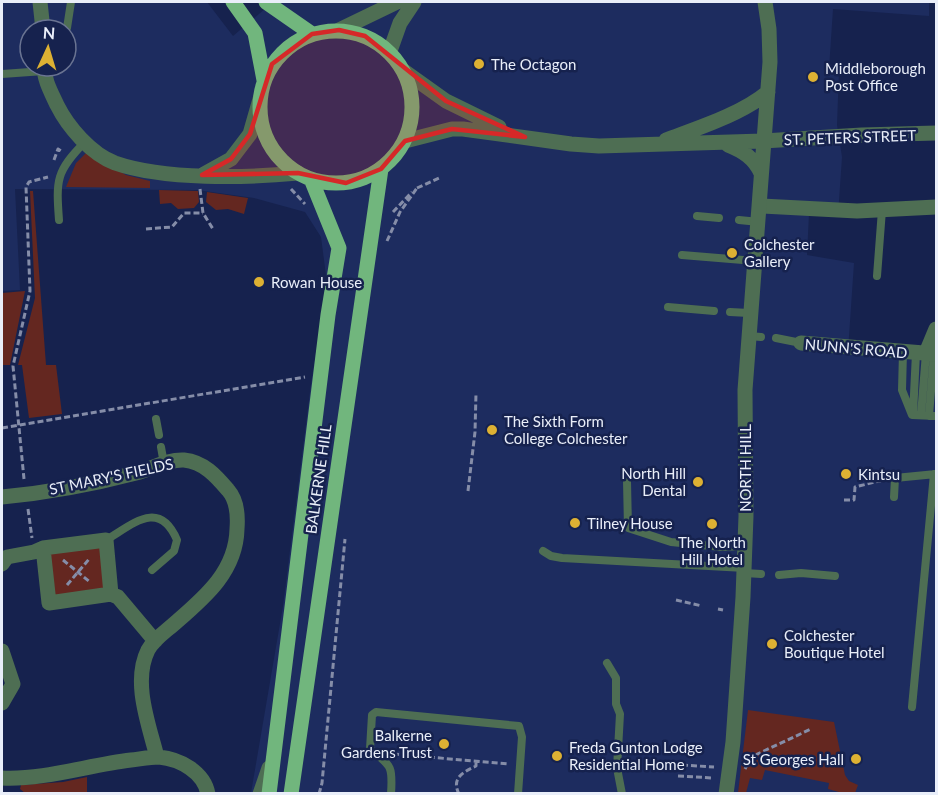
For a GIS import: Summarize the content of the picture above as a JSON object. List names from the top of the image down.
{
  "streets": {
    "main road": ["BALKERNE HILL"],
    "street": [
      "ST. PETERS STREET",
      "NUNN'S ROAD",
      "NORTH HILL",
      "ST MARY'S FIELDS"
    ]
  },
  "crossings": [
    ["ST. PETERS STREET", "NORTH HILL"]
  ],
  "places": [
    "The Octagon",
    "Middleborough Post Office",
    "Colchester Gallery",
    "Rowan House",
    "The Sixth Form College Colchester",
    "Kintsu",
    "North Hill Dental",
    "Tilney House",
    "The North Hill Hotel",
    "Colchester Boutique Hotel",
    "Balkerne Gardens Trust",
    "Freda Gunton Lodge Residential Home",
    "St Georges Hall"
  ],
  "north": "top"
}
